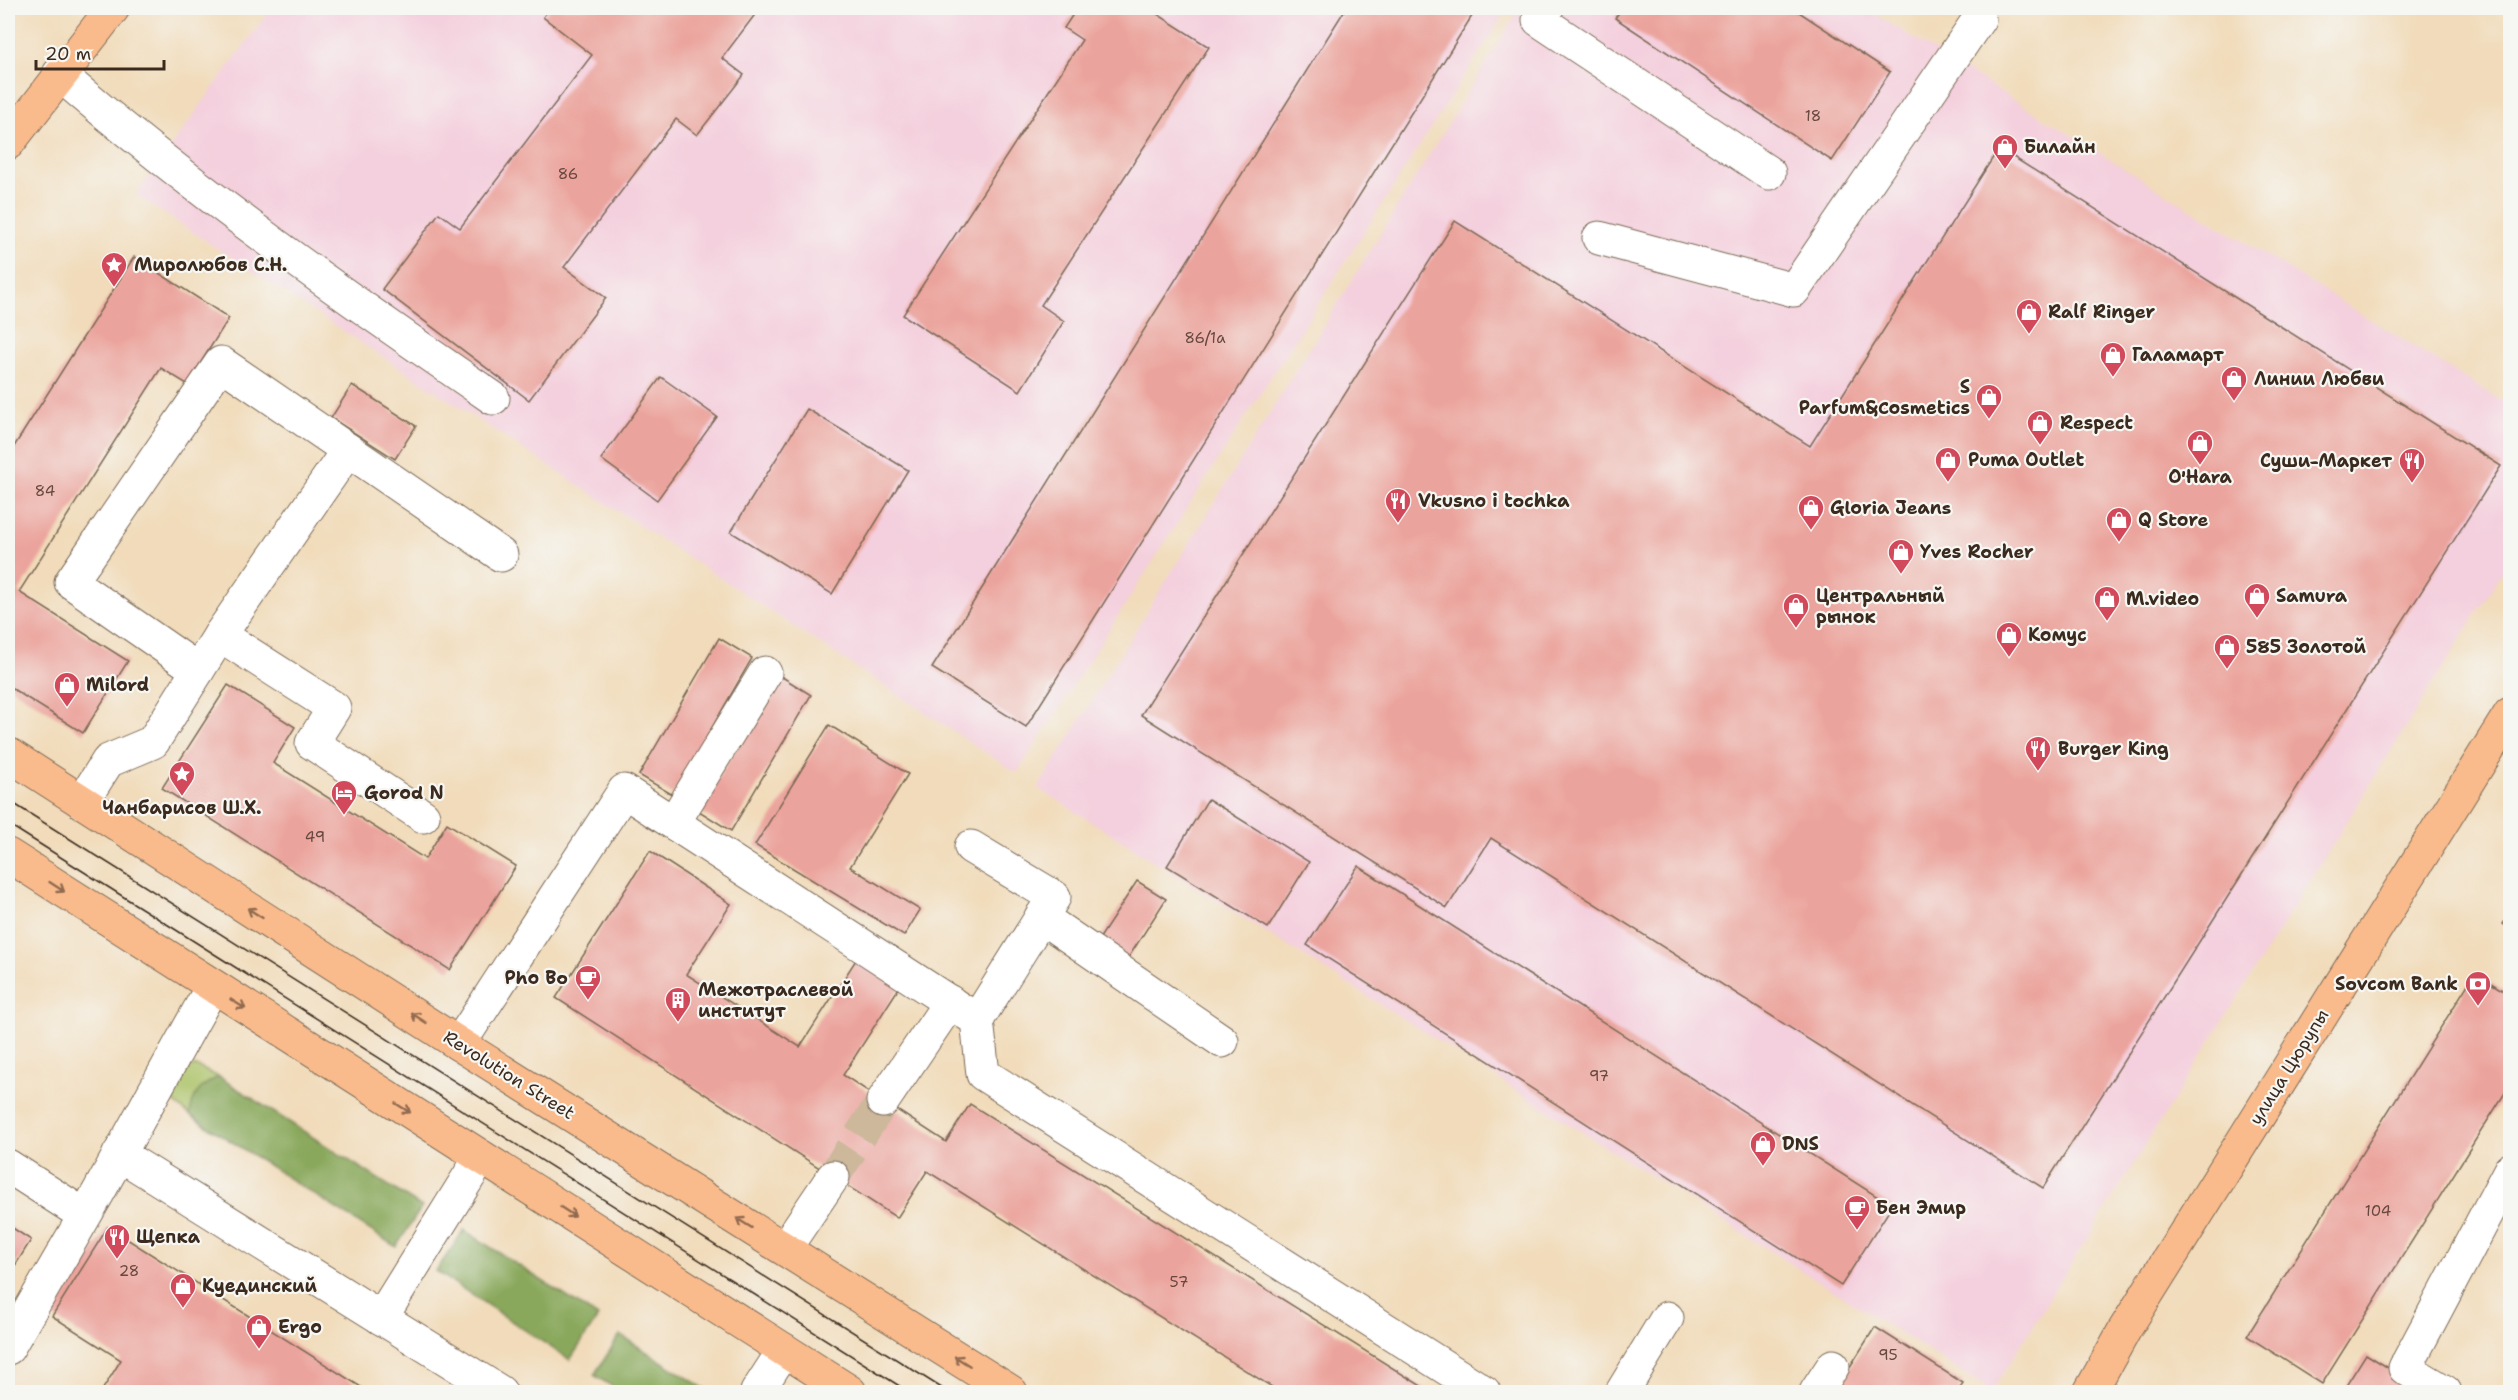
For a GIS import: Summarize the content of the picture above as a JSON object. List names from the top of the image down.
{
  "streets": {
    "main road": ["улица Цюрупы", "Revolution Street"]
  },
  "places": {
    "shop": [
      "Билайн",
      "Ralf Ringer",
      "Галамарт",
      "Линии Любви",
      "S Parfum&Cosmetics",
      "Respect",
      "O'Hara",
      "Puma Outlet",
      "Gloria Jeans",
      "Q Store",
      "Yves Rocher",
      "Samura",
      "M.video",
      "Центральный рынок",
      "Комус",
      "585 Золотой",
      "Milord",
      "DNS",
      "Куединский",
      "Ergo"
    ],
    "place": ["Миролюбов С.Н.", "Чанбарисов Ш.Х."],
    "restaurant": [
      "Суши-Маркет",
      "Vkusno i tochka",
      "Burger King",
      "Щепка"
    ],
    "hotel": ["Gorod N"],
    "cafe": ["Pho Bo", "Бен Эмир"],
    "bank": ["Sovcom Bank"],
    "building": ["Межотраслевой институт"]
  },
  "house_numbers": [
    "18",
    "86",
    "86/1а",
    "84",
    "49",
    "97",
    "104",
    "28",
    "57",
    "95"
  ],
  "scale_bar": "20 m"
}
